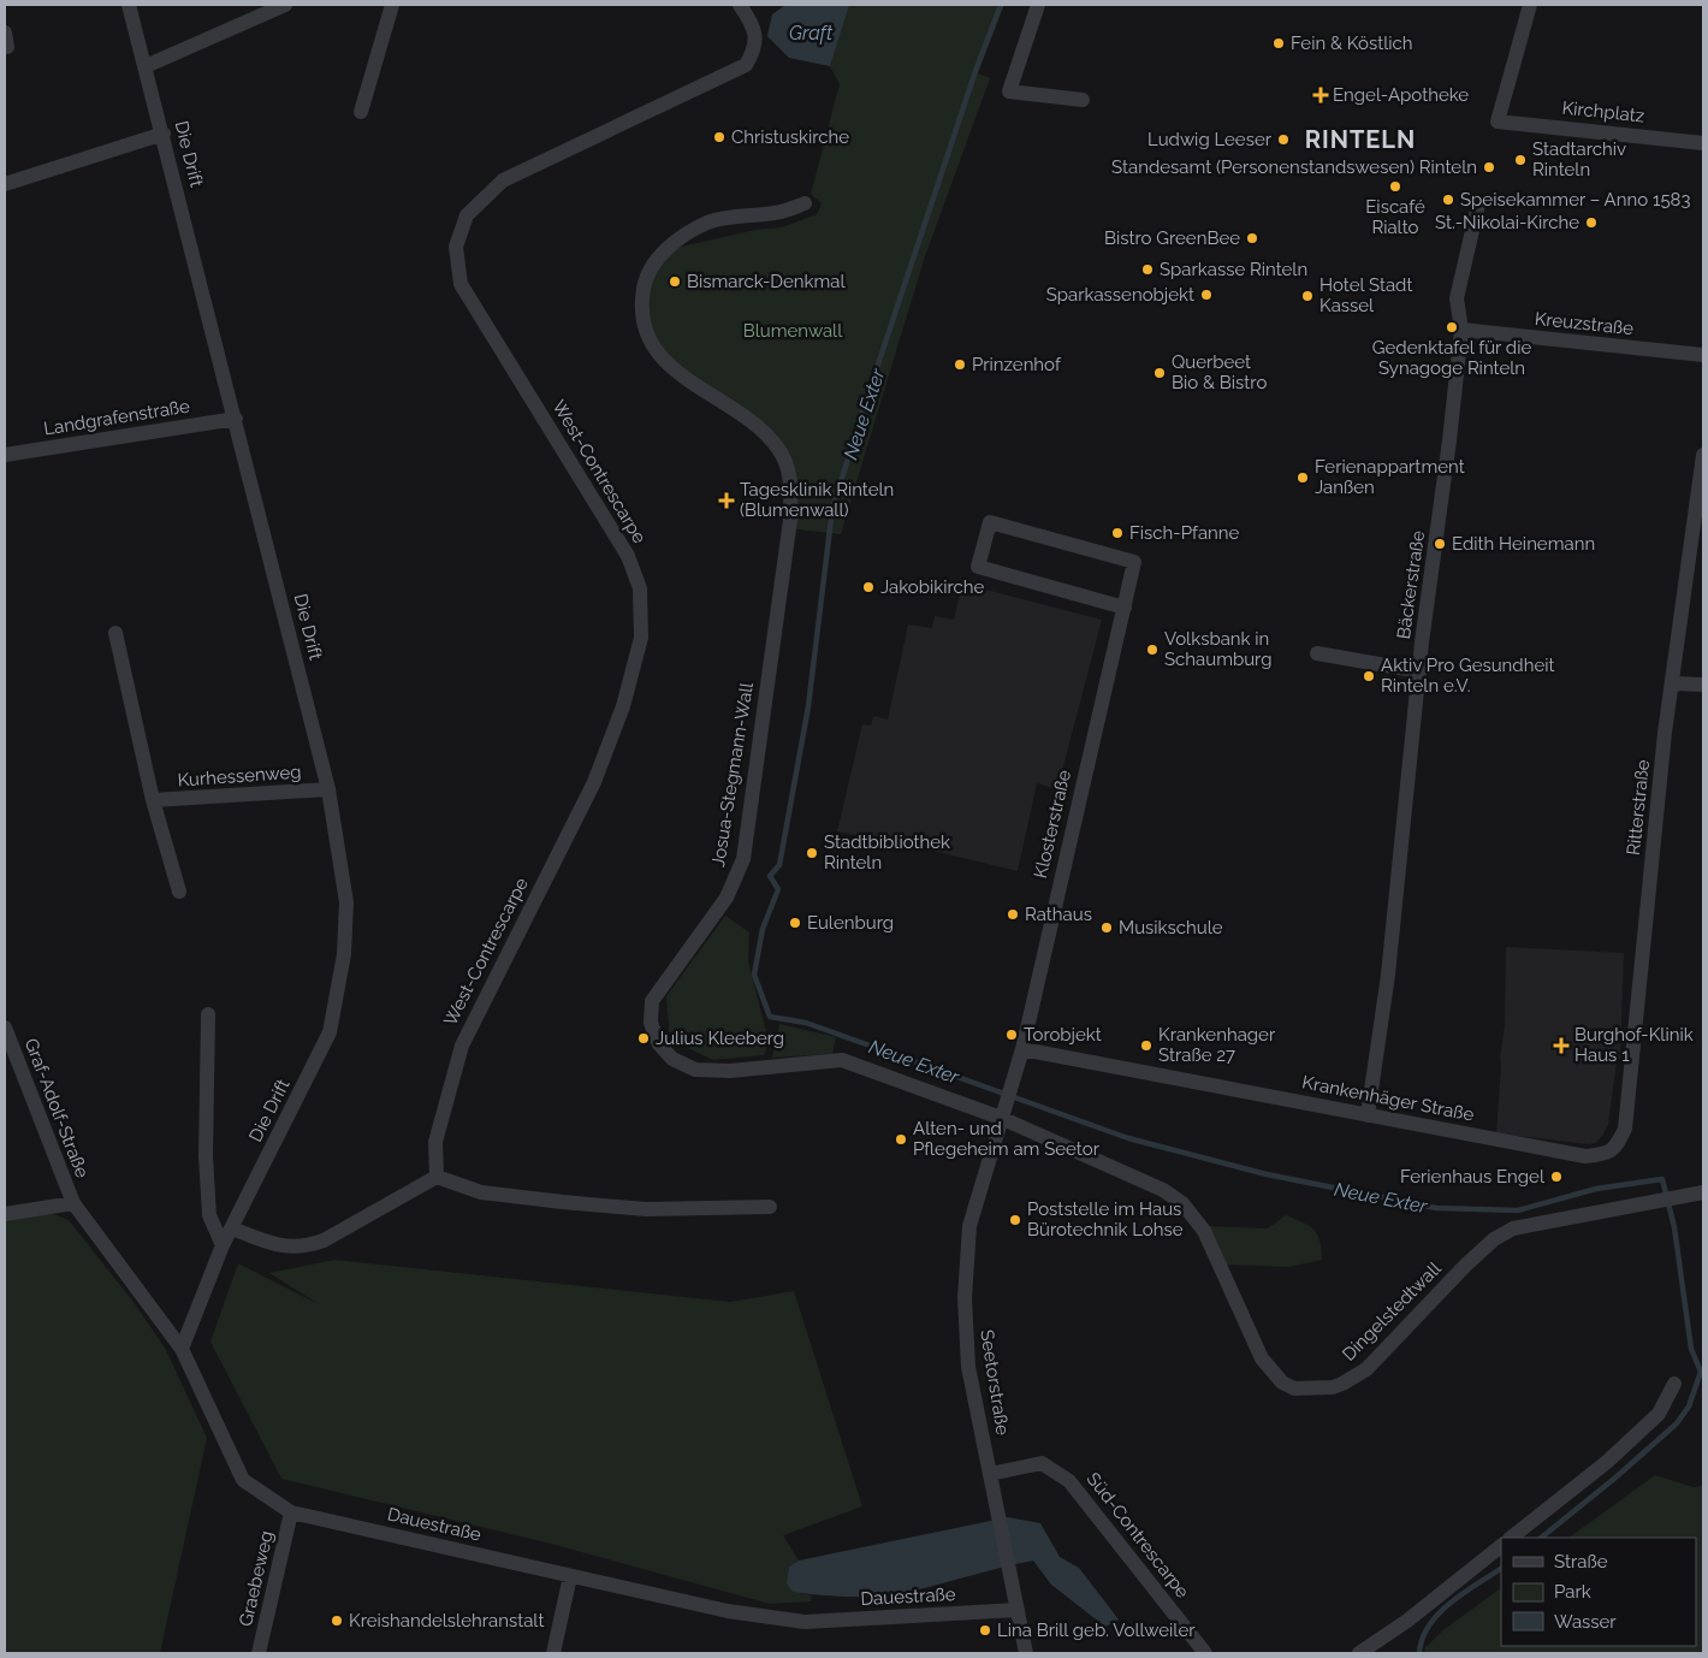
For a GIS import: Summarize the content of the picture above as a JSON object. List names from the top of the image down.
{
  "streets": {
    "street": [
      "Kirchplatz",
      "Die Drift",
      "Kreuzstraße",
      "Landgrafenstraße",
      "West-Contrescarpe",
      "Bäckerstraße",
      "Josua-Stegmann-Wall",
      "Kurhessenweg",
      "Ritterstraße",
      "Klosterstraße",
      "Krankenhäger Straße",
      "Graf-Adolf-Straße",
      "Dingelstedtwall",
      "Seetorstraße",
      "Dauestraße",
      "Süd-Contrescarpe",
      "Graebeweg"
    ]
  },
  "crossings": [
    ["Die Drift", "Landgrafenstraße"],
    ["Die Drift", "Kurhessenweg"],
    ["Die Drift", "Dauestraße"],
    ["Kreuzstraße", "Bäckerstraße"],
    ["Bäckerstraße", "Krankenhäger Straße"],
    ["Josua-Stegmann-Wall", "Dingelstedtwall"],
    ["Josua-Stegmann-Wall", "Seetorstraße"],
    ["Ritterstraße", "Krankenhäger Straße"],
    ["Klosterstraße", "Krankenhäger Straße"],
    ["Klosterstraße", "Seetorstraße"],
    ["Graf-Adolf-Straße", "Dauestraße"],
    ["Dingelstedtwall", "Seetorstraße"],
    ["Seetorstraße", "Dauestraße"],
    ["Seetorstraße", "Süd-Contrescarpe"],
    ["Dauestraße", "Graebeweg"]
  ],
  "districts": ["RINTELN"],
  "water": ["Graft", "Neue Exter"],
  "parks": ["Blumenwall"],
  "places": {
    "other": [
      "Fein & Köstlich",
      "Christuskirche",
      "Ludwig Leeser",
      "Stadtarchiv Rinteln",
      "Standesamt (Personenstandswesen) Rinteln",
      "Eiscafé Rialto",
      "Speisekammer – Anno 1583",
      "St.-Nikolai-Kirche",
      "Bistro GreenBee",
      "Sparkasse Rinteln",
      "Bismarck-Denkmal",
      "Sparkassenobjekt",
      "Hotel Stadt Kassel",
      "Gedenktafel für die Synagoge Rinteln",
      "Prinzenhof",
      "Querbeet Bio & Bistro",
      "Ferienappartment Janßen",
      "Fisch-Pfanne",
      "Edith Heinemann",
      "Jakobikirche",
      "Volksbank in Schaumburg",
      "Aktiv Pro Gesundheit Rinteln e.V.",
      "Stadtbibliothek Rinteln",
      "Rathaus",
      "Eulenburg",
      "Musikschule",
      "Torobjekt",
      "Julius Kleeberg",
      "Krankenhager Straße 27",
      "Alten- und Pflegeheim am Seetor",
      "Ferienhaus Engel",
      "Poststelle im Haus Bürotechnik Lohse",
      "Kreishandelslehranstalt",
      "Lina Brill geb. Vollweiler"
    ],
    "health": ["Engel-Apotheke", "Tagesklinik Rinteln (Blumenwall)", "Burghof-Klinik Haus 1"]
  },
  "legend": ["Straße", "Park", "Wasser"]
}
